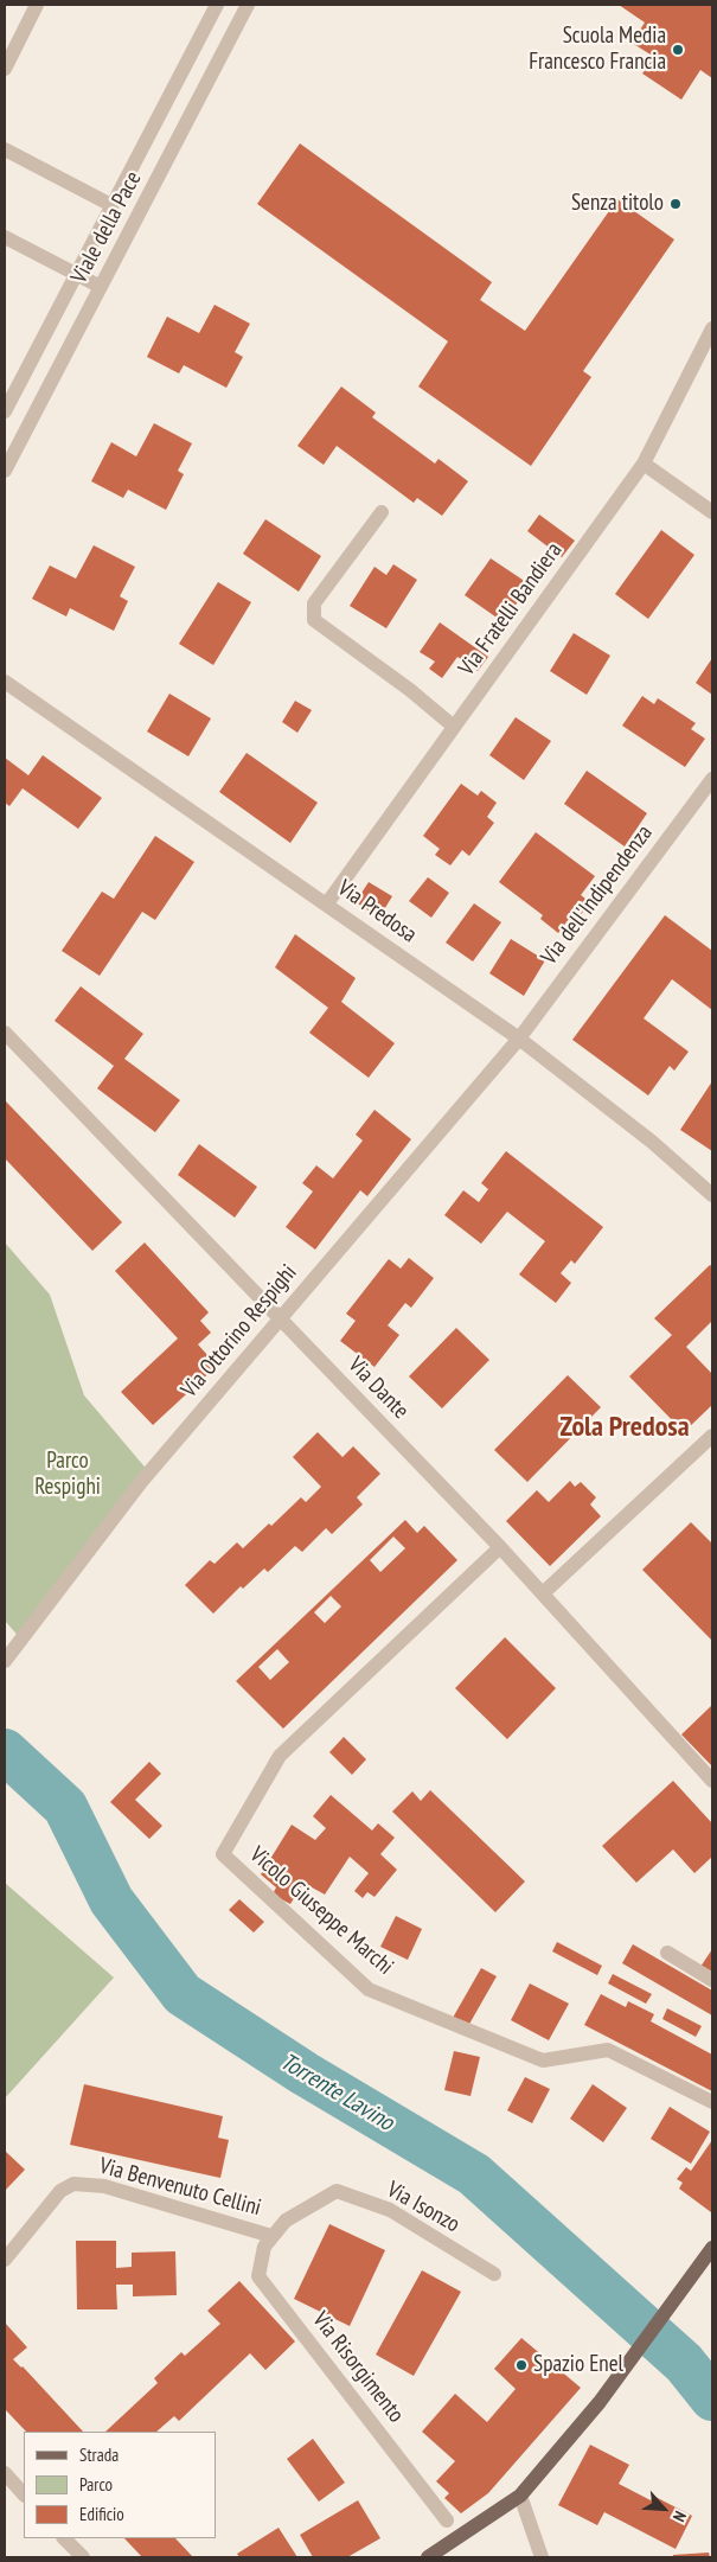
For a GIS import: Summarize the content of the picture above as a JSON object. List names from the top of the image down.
{
  "streets": {
    "street": [
      "Viale della Pace",
      "Via Fratelli Bandiera",
      "Via dell'Indipendenza",
      "Via Predosa",
      "Via Ottorino Respighi",
      "Via Dante",
      "Vicolo Giuseppe Marchi",
      "Via Benvenuto Cellini",
      "Via Isonzo",
      "Via Risorgimento"
    ]
  },
  "crossings": [
    ["Via Fratelli Bandiera", "Via Predosa"],
    ["Via dell'Indipendenza", "Via Predosa"],
    ["Via dell'Indipendenza", "Via Ottorino Respighi"],
    ["Via Predosa", "Via Ottorino Respighi"],
    ["Via Ottorino Respighi", "Via Dante"],
    ["Via Dante", "Vicolo Giuseppe Marchi"],
    ["Via Benvenuto Cellini", "Via Isonzo"],
    ["Via Benvenuto Cellini", "Via Risorgimento"],
    ["Via Isonzo", "Via Risorgimento"]
  ],
  "districts": ["Zola Predosa"],
  "water": ["Torrente Lavino"],
  "parks": ["Parco Respighi"],
  "places": ["Scuola Media Francesco Francia", "Senza titolo", "Spazio Enel"],
  "legend": ["Strada", "Parco", "Edificio"],
  "north": "bottom right"
}
